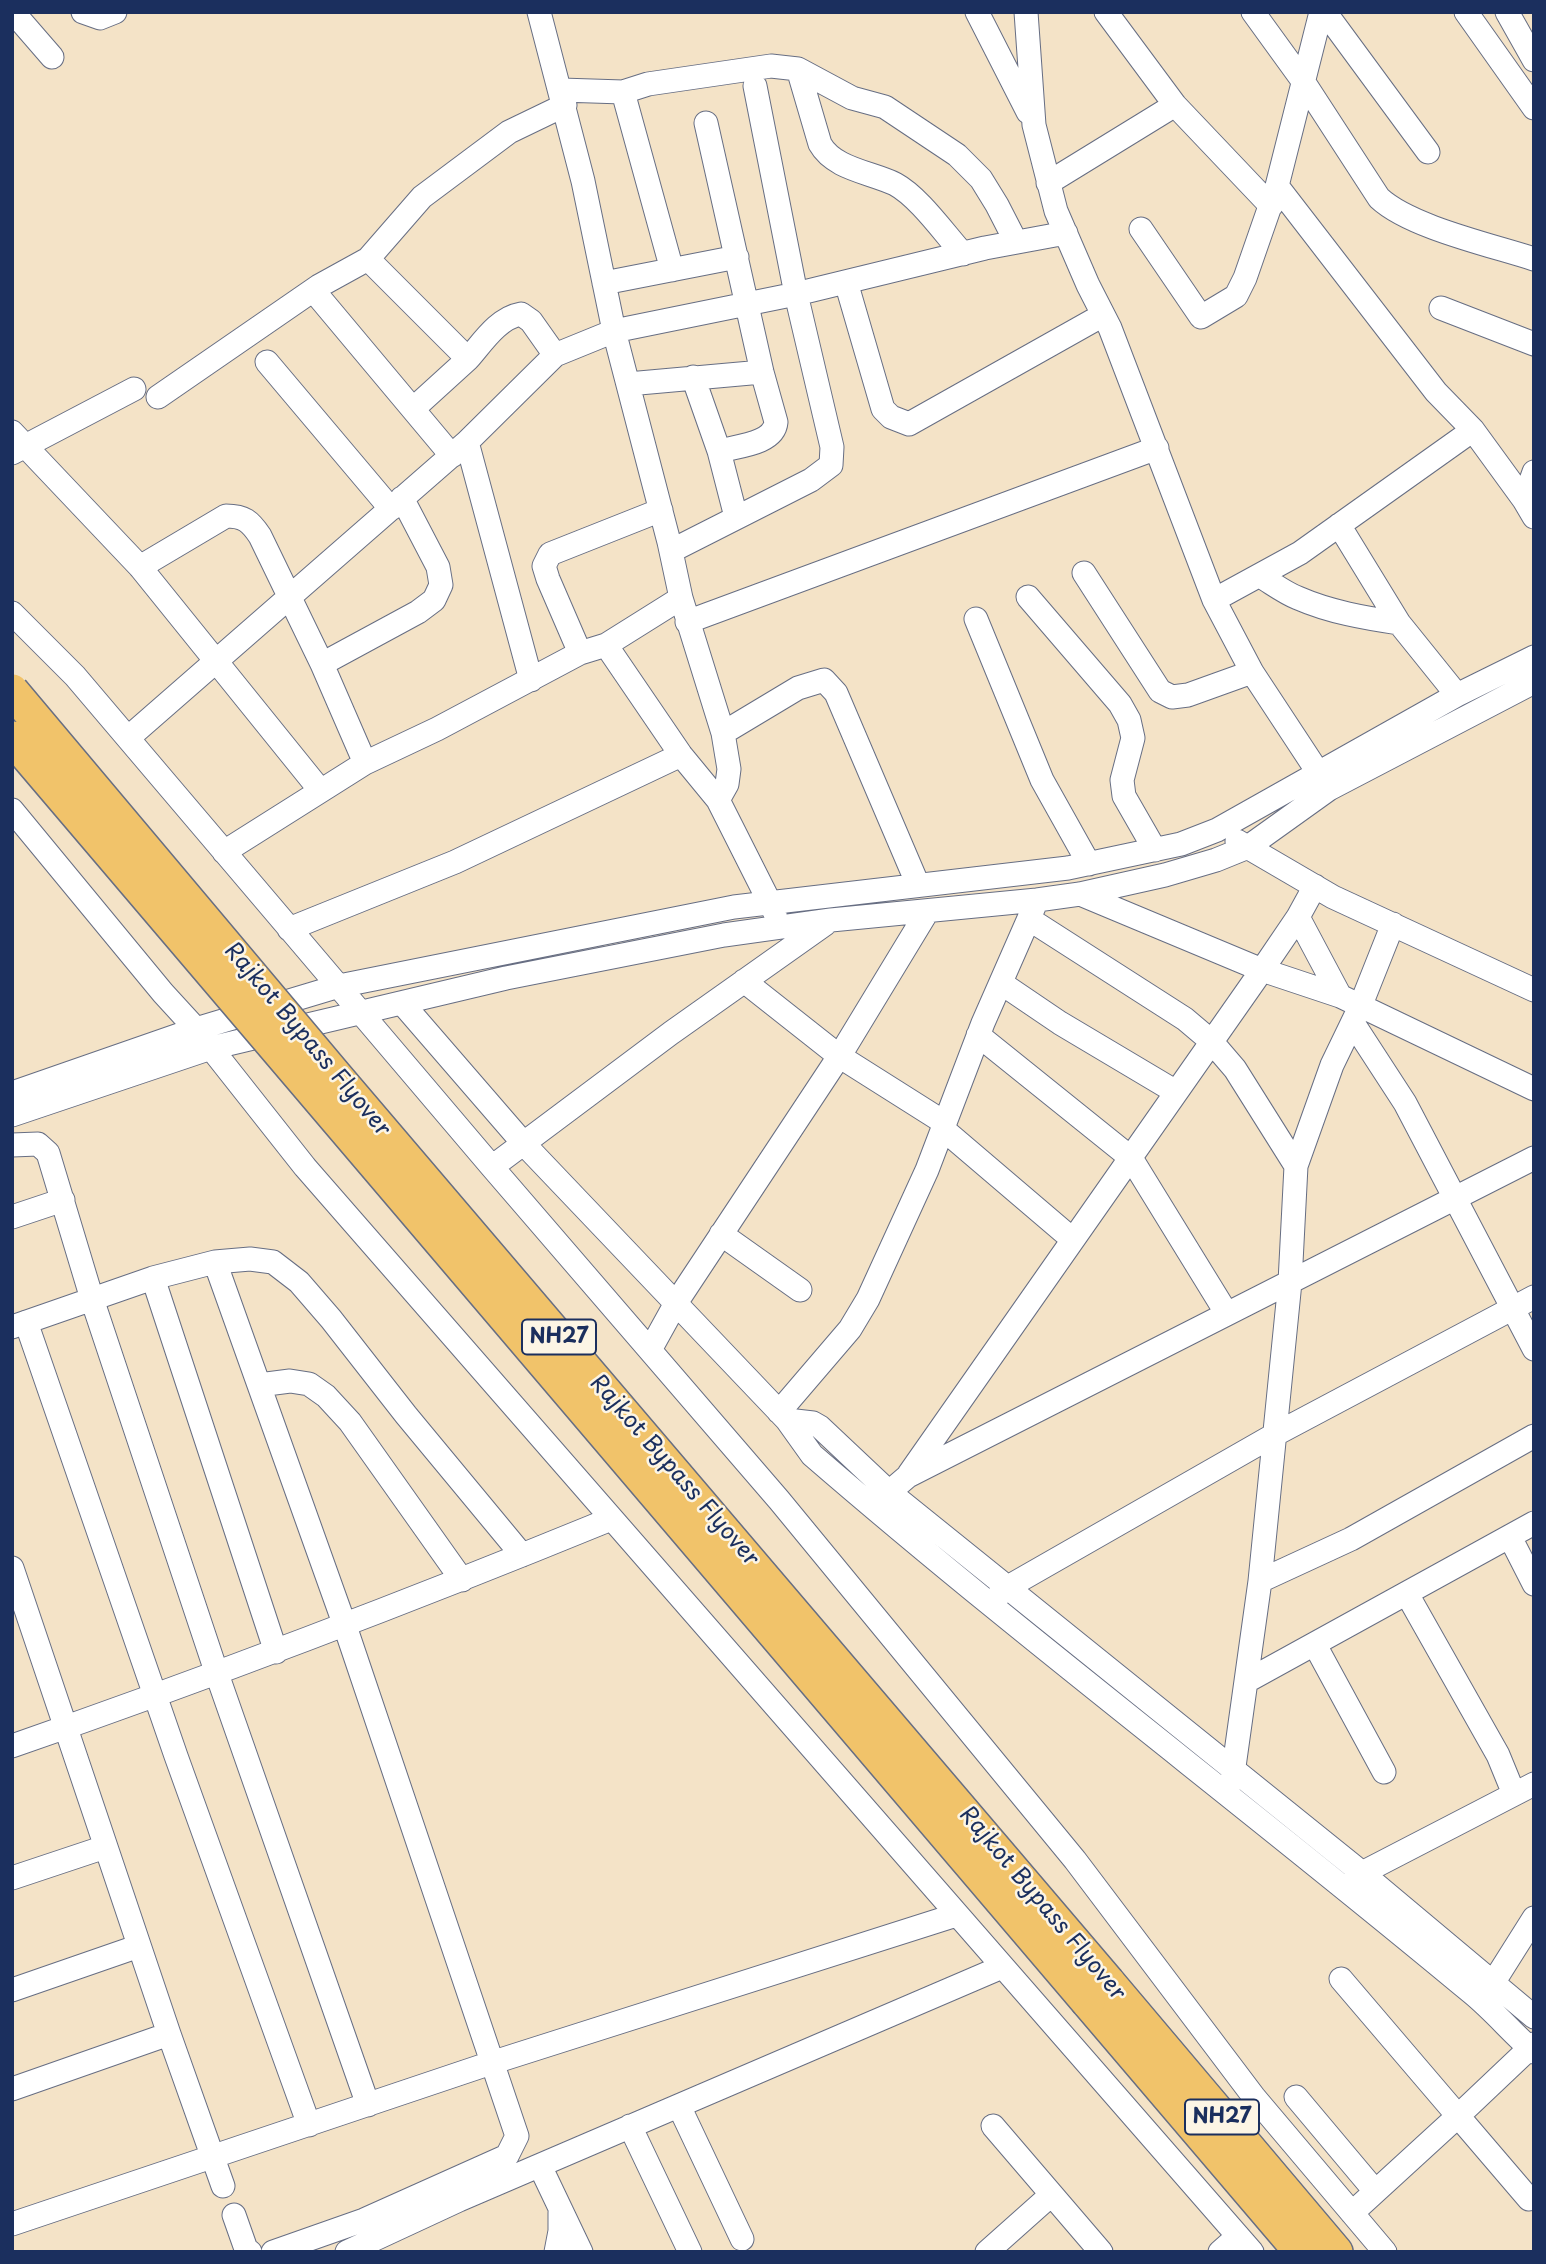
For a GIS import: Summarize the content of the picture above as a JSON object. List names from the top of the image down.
{
  "streets": {
    "highway": ["Rajkot Bypass Flyover", "NH27"]
  }
}
